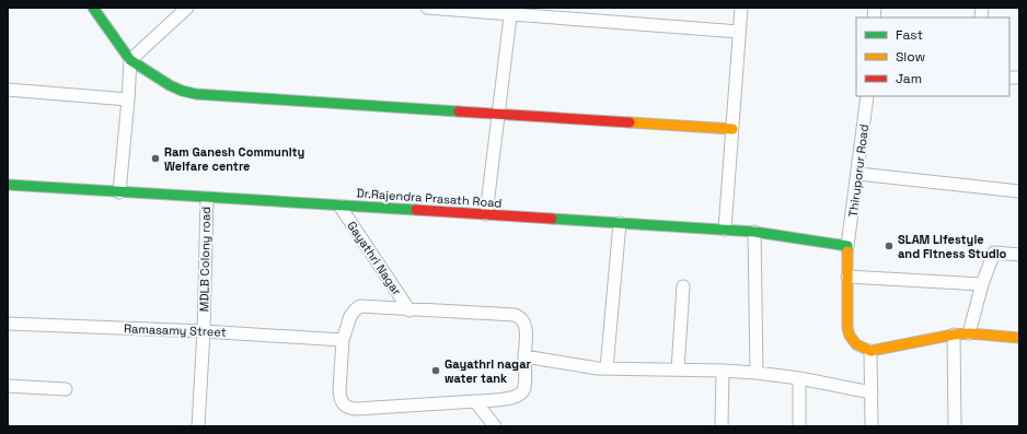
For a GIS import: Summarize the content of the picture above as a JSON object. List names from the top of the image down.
{
  "streets": {
    "street": [
      "Thiruporur Road",
      "Dr.Rajendra Prasath Road",
      "Gayathri Nagar",
      "MDLB Colony road",
      "Ramasamy Street"
    ]
  },
  "crossings": [
    ["Thiruporur Road", "Dr.Rajendra Prasath Road"],
    ["Dr.Rajendra Prasath Road", "Gayathri Nagar"],
    ["Dr.Rajendra Prasath Road", "MDLB Colony road"],
    ["MDLB Colony road", "Ramasamy Street"]
  ],
  "places": ["Ram Ganesh Community Welfare centre", "SLAM Lifestyle and Fitness Studio", "Gayathri nagar water tank"],
  "legend": ["Fast", "Slow", "Jam"]
}
